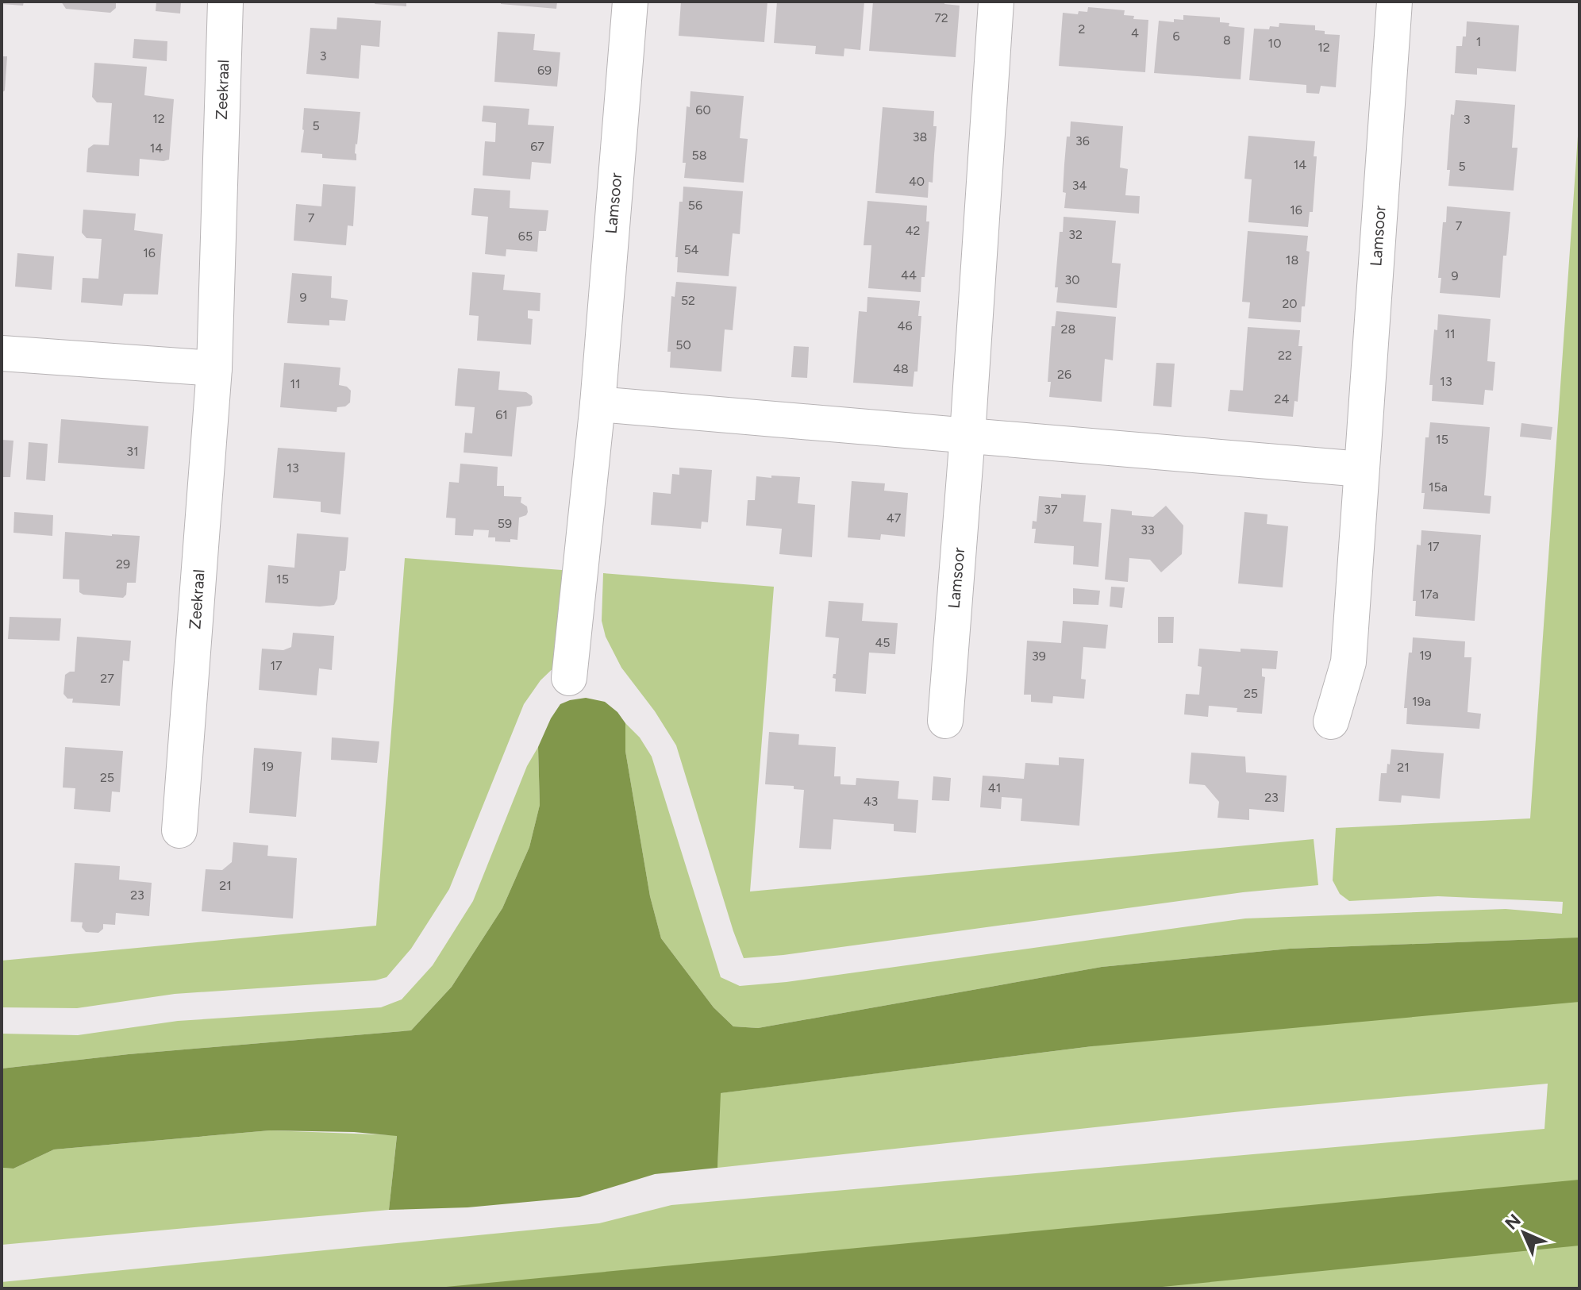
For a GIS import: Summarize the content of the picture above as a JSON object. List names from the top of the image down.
{
  "streets": {
    "street": ["Zeekraal", "Lamsoor"]
  },
  "house_numbers": [
    "72",
    "2",
    "4",
    "6",
    "8",
    "1",
    "10",
    "12",
    "3",
    "69",
    "60",
    "12",
    "3",
    "5",
    "38",
    "36",
    "67",
    "14",
    "58",
    "14",
    "5",
    "40",
    "34",
    "56",
    "16",
    "7",
    "7",
    "42",
    "32",
    "65",
    "54",
    "16",
    "18",
    "44",
    "9",
    "30",
    "9",
    "52",
    "20",
    "46",
    "28",
    "11",
    "50",
    "22",
    "48",
    "26",
    "13",
    "11",
    "24",
    "61",
    "15",
    "31",
    "13",
    "15a",
    "37",
    "47",
    "59",
    "33",
    "17",
    "29",
    "15",
    "17a",
    "45",
    "19",
    "39",
    "17",
    "27",
    "25",
    "19a",
    "19",
    "21",
    "25",
    "41",
    "23",
    "43",
    "21",
    "23"
  ],
  "north": "top left"
}
